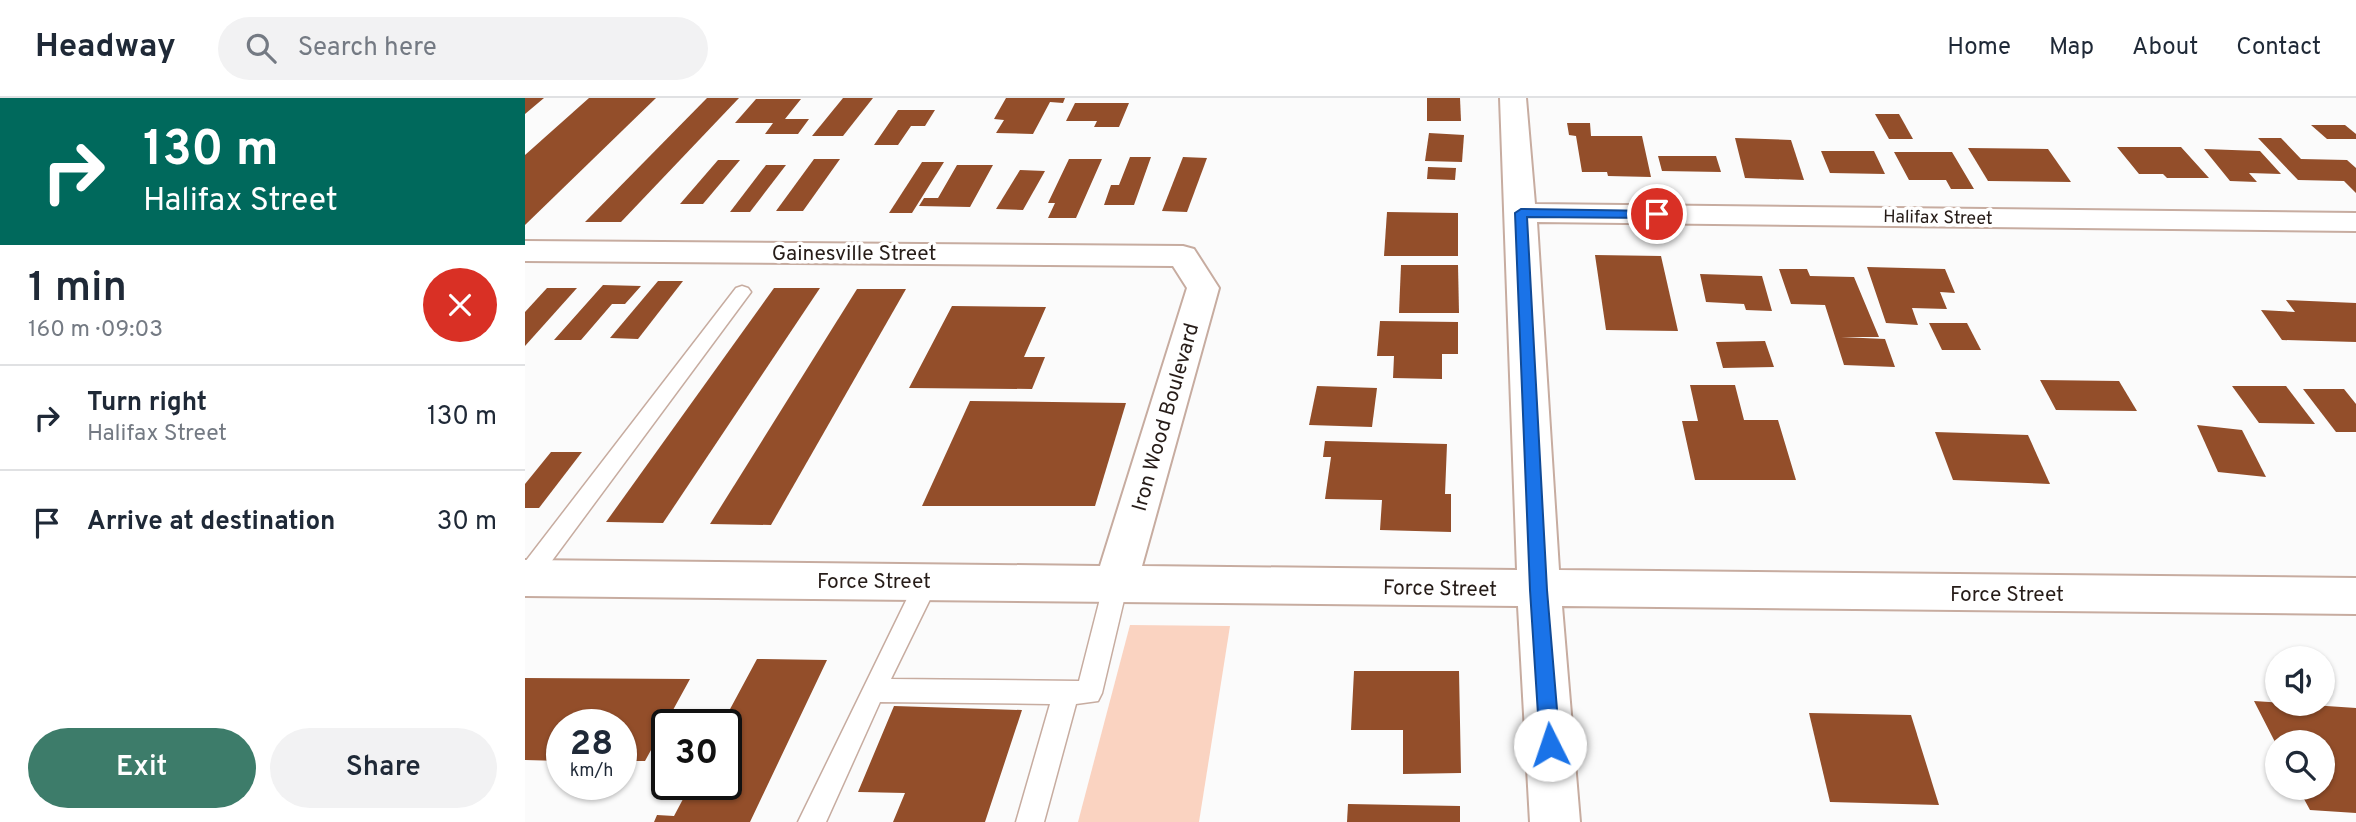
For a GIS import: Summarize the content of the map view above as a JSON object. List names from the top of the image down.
{
  "streets": {
    "street": [
      "Halifax Street",
      "Gainesville Street",
      "Iron Wood Boulevard",
      "Force Street"
    ]
  },
  "crossings": [
    ["Gainesville Street", "Iron Wood Boulevard"],
    ["Iron Wood Boulevard", "Force Street"]
  ],
  "page": {
    "header": "Headway",
    "search": "Search here",
    "nav": [
      "Home",
      "Map",
      "About",
      "Contact"
    ],
    "turn": ["130 m", "Halifax Street"],
    "heading": ["1 min", "160 m · 09:03"],
    "list": [
      {
        "name": "Turn right",
        "note": "Halifax Street",
        "value": "130 m"
      },
      {
        "name": "Arrive at destination",
        "value": "30 m"
      }
    ],
    "speed": "28 km/h",
    "limit": "30",
    "buttons": ["Exit", "Share"]
  }
}
